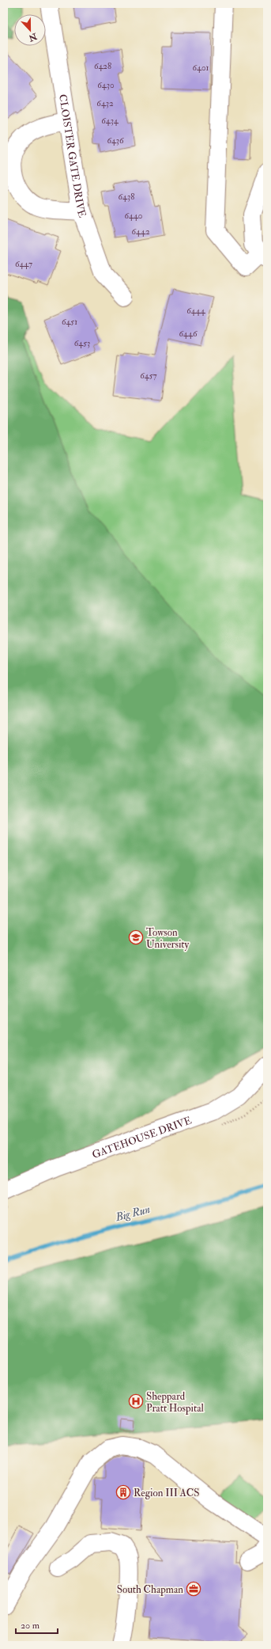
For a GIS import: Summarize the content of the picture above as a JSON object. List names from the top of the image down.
{
  "streets": {
    "street": ["CLOISTER GATE DRIVE", "GATEHOUSE DRIVE"]
  },
  "water": ["Big Run"],
  "places": {
    "school or university": ["Towson University"],
    "hospital": ["Sheppard Pratt Hospital"],
    "building": ["Region III ACS"],
    "office": ["South Chapman"]
  },
  "house_numbers": [
    "6428",
    "6401",
    "6430",
    "6432",
    "6434",
    "6436",
    "6438",
    "6440",
    "6442",
    "6447",
    "6444",
    "6451",
    "6446",
    "6453",
    "6457"
  ],
  "scale_bar": "20 m",
  "north": "bottom"
}
